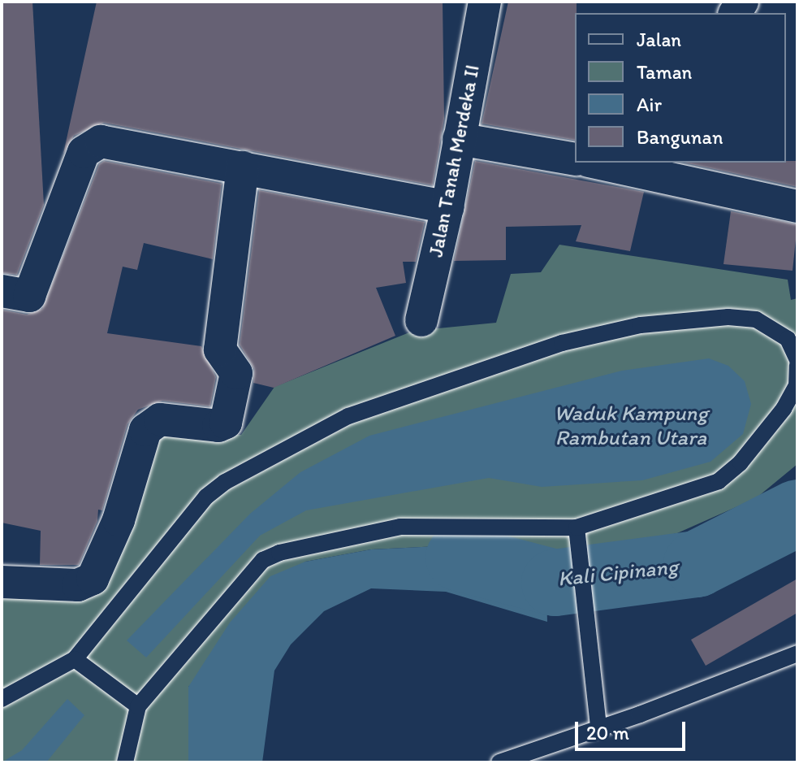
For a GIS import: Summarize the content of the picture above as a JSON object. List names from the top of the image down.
{
  "streets": {
    "street": ["Jalan Tanah Merdeka II"]
  },
  "water": ["Waduk Kampung Rambutan Utara", "Kali Cipinang"],
  "legend": [
    "Jalan",
    "Taman",
    "Air",
    "Bangunan"
  ],
  "scale_bar": "20 m"
}
